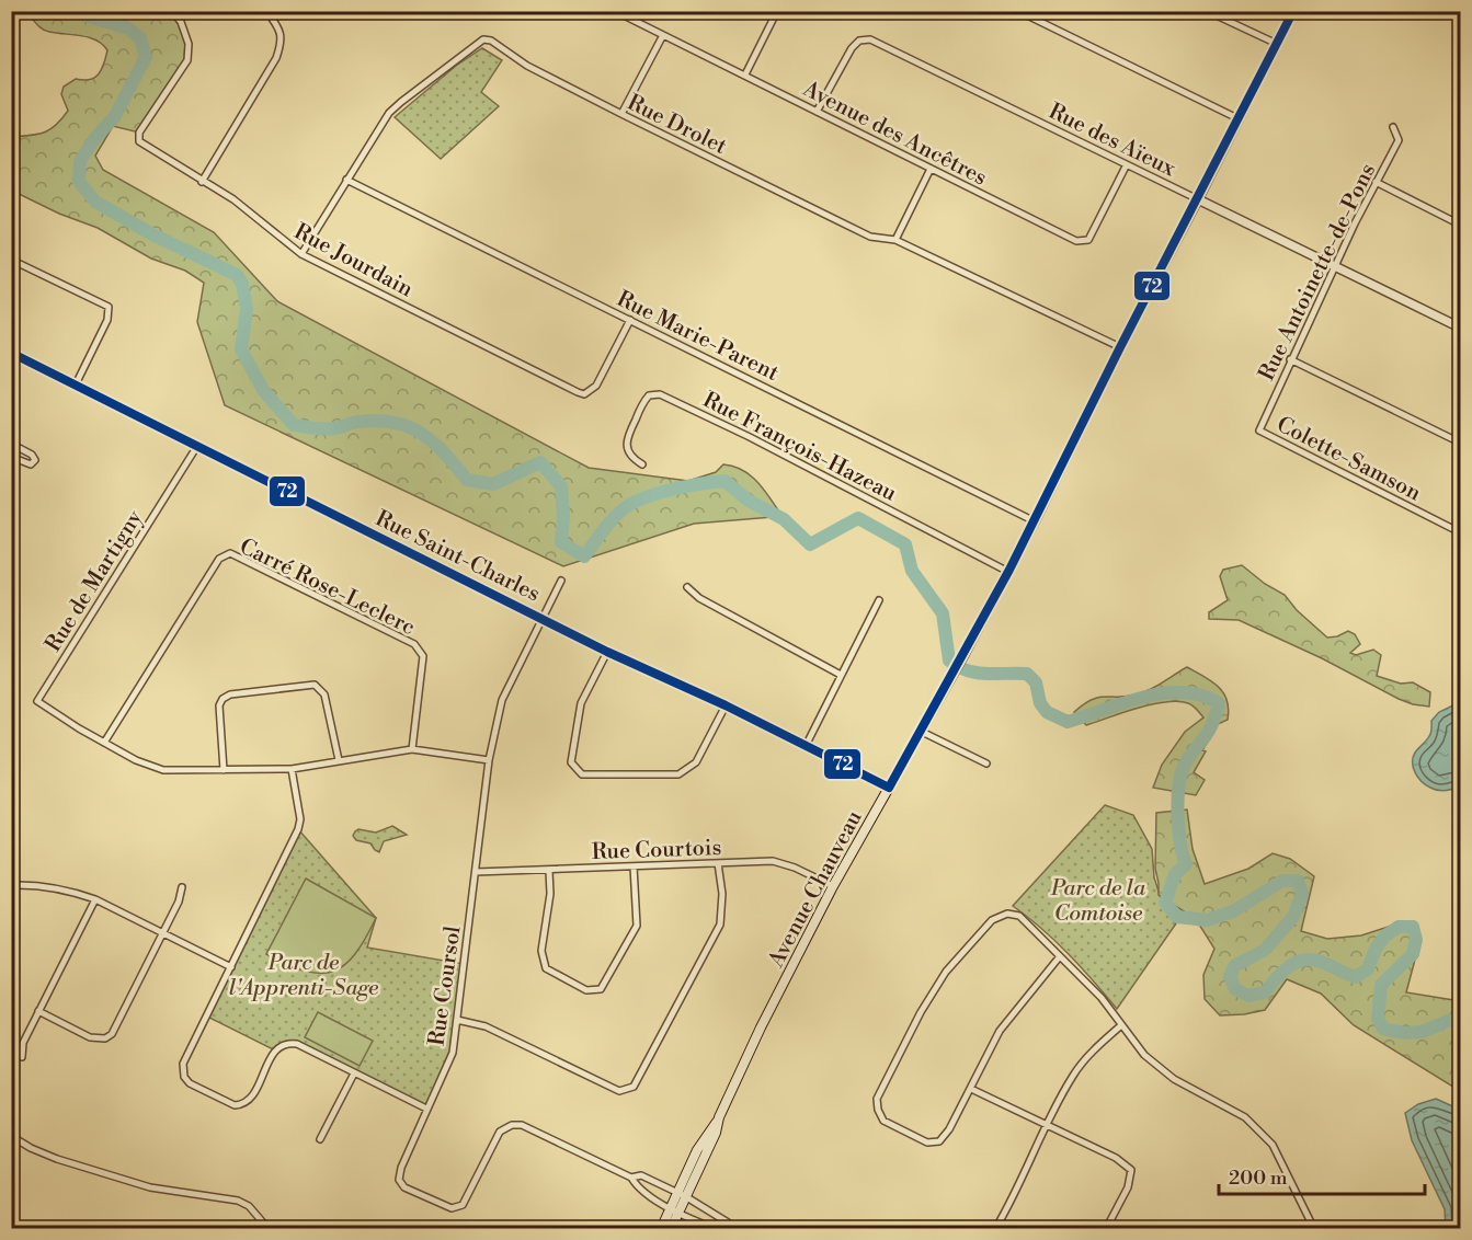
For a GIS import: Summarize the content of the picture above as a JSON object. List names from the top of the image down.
{
  "streets": {
    "main road": ["Avenue Chauveau"],
    "street": [
      "Rue Drolet",
      "Avenue des Ancêtres",
      "Rue des Aïeux",
      "Rue Jourdain",
      "Rue Antoinette-de-Pons",
      "Rue Marie-Parent",
      "Rue François-Hazeau",
      "Rue Saint-Charles",
      "Rue de Martigny",
      "Carré Rose-Leclerc",
      "Rue Courtois",
      "Rue Coursol"
    ]
  },
  "crossings": [
    ["Rue Drolet", "Rue Jourdain"],
    ["Rue Drolet", "Rue Marie-Parent"],
    ["Rue Drolet", "Avenue Chauveau"],
    ["Avenue des Ancêtres", "Rue des Aïeux"],
    ["Rue des Aïeux", "Rue Antoinette-de-Pons"],
    ["Rue des Aïeux", "Avenue Chauveau"],
    ["Rue Jourdain", "Rue Marie-Parent"],
    ["Rue Marie-Parent", "Avenue Chauveau"],
    ["Rue François-Hazeau", "Avenue Chauveau"],
    ["Rue Saint-Charles", "Rue de Martigny"],
    ["Rue Saint-Charles", "Avenue Chauveau"],
    ["Rue Saint-Charles", "Rue Coursol"],
    ["Rue de Martigny", "Carré Rose-Leclerc"],
    ["Rue de Martigny", "Rue Coursol"],
    ["Rue Courtois", "Avenue Chauveau"],
    ["Rue Courtois", "Rue Coursol"],
    ["Avenue Chauveau", "Rue Coursol"]
  ],
  "parks": ["Parc de la Comtoise", "Parc de l'Apprenti-Sage"],
  "lines": ["transit line 72"],
  "scale_bar": "200 m"
}
